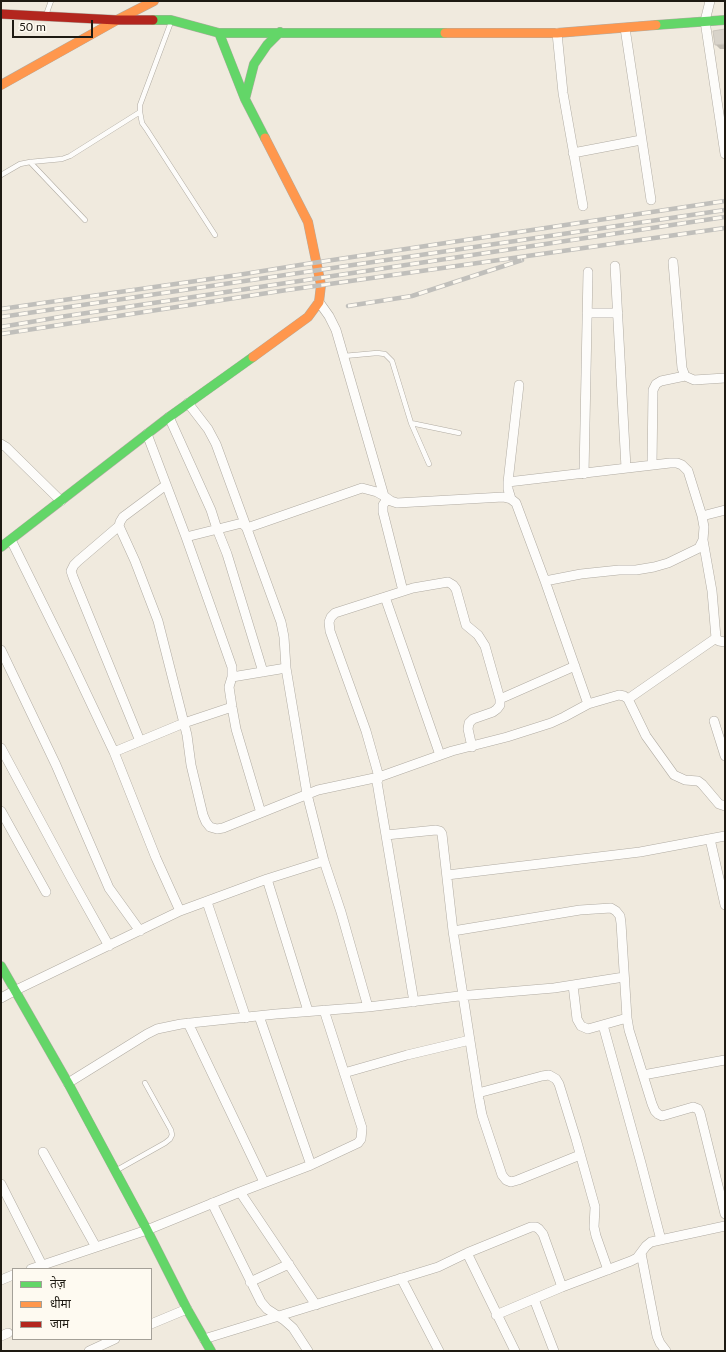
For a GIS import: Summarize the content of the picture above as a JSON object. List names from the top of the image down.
{
  "legend": ["तेज़", "धीमा", "जाम"],
  "scale_bar": "50 m"
}
